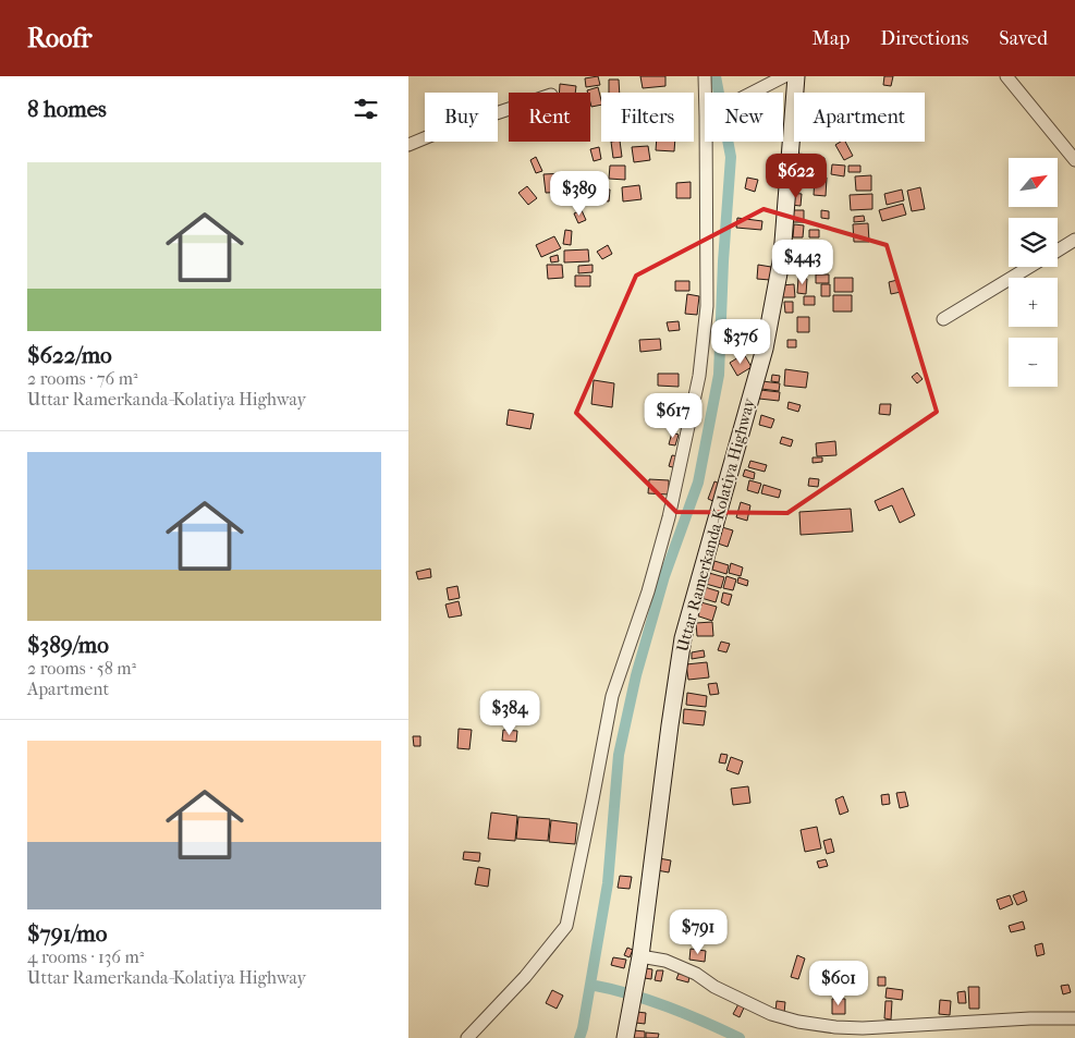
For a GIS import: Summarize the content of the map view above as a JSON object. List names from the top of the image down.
{
  "streets": {
    "street": ["Uttar Ramerkanda-Kolatiya Highway"]
  },
  "north": "top right",
  "page": {
    "header": "Roofr",
    "nav": ["Map", "Directions", "Saved"],
    "heading": "8 homes",
    "chip": [
      "Buy",
      "Rent",
      "Filters",
      "New",
      "Apartment"
    ],
    "list": [
      {
        "name": "$622/mo",
        "note": "2 rooms · 76 m² · Uttar Ramerkanda-Kolatiya Highway"
      },
      {
        "name": "$389/mo",
        "note": "2 rooms · 58 m² · Apartment"
      },
      {
        "name": "$791/mo",
        "note": "4 rooms · 136 m² · Uttar Ramerkanda-Kolatiya Highway"
      }
    ],
    "price": [
      "$622",
      "$389",
      "$443",
      "$376",
      "$617",
      "$384",
      "$791",
      "$601"
    ],
    "map_buttons": ["+", "−"]
  }
}
